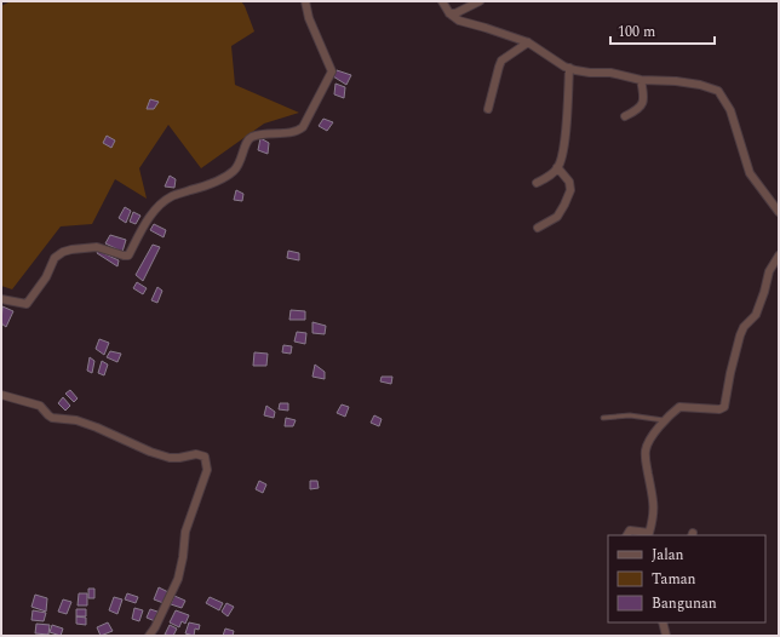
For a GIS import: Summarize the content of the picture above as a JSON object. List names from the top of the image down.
{
  "legend": ["Jalan", "Taman", "Bangunan"],
  "scale_bar": "100 m"
}
